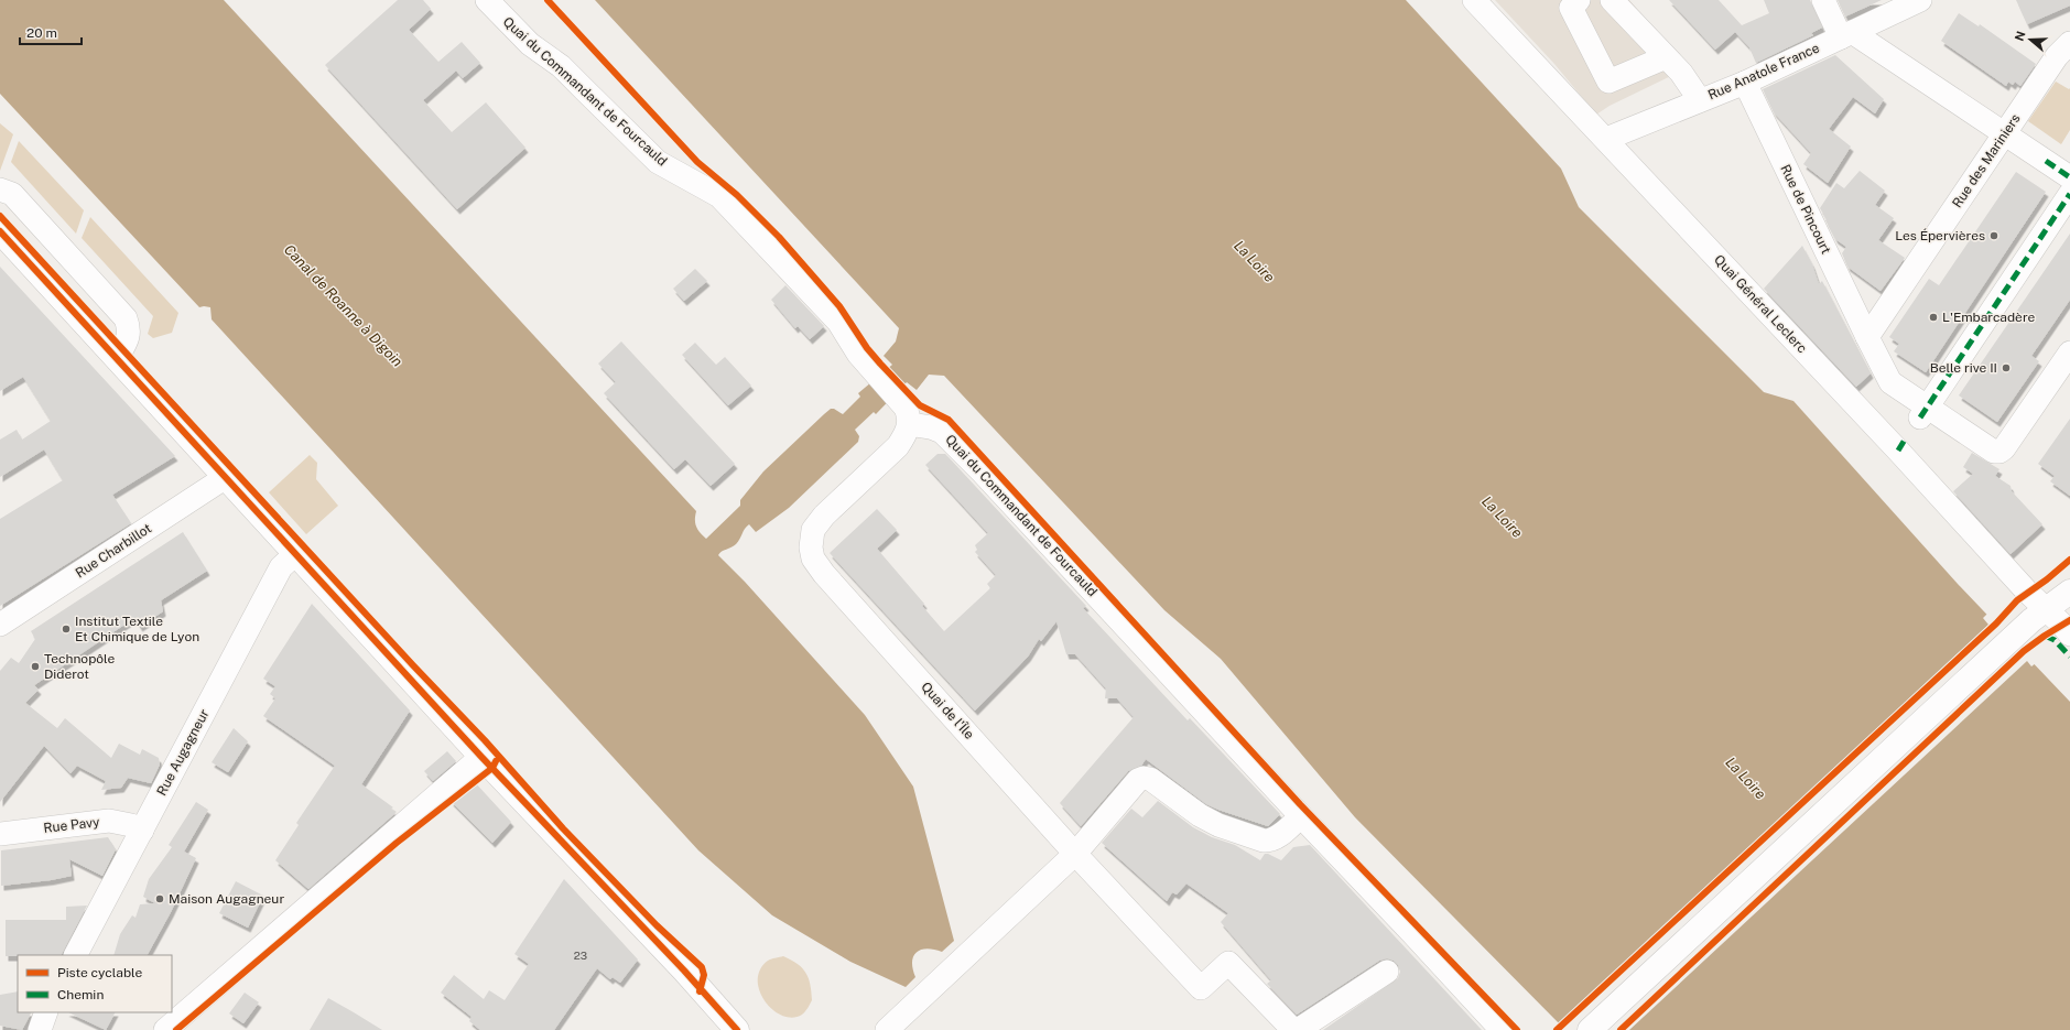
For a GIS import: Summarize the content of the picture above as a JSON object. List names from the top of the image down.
{
  "streets": {
    "street": [
      "Rue Anatole France",
      "Quai du Commandant de Fourcauld",
      "Rue des Mariniers",
      "Rue de Pincourt",
      "Quai Général Leclerc",
      "Rue Charbillot",
      "Quai de l'Île",
      "Rue Augagneur",
      "Rue Pavy"
    ]
  },
  "crossings": [
    ["Rue Anatole France", "Rue de Pincourt"],
    ["Rue Anatole France", "Quai Général Leclerc"],
    ["Quai du Commandant de Fourcauld", "Quai de l'Île"],
    ["Rue des Mariniers", "Rue de Pincourt"],
    ["Rue Augagneur", "Rue Pavy"]
  ],
  "water": ["La Loire", "Canal de Roanne à Digoin"],
  "places": [
    "Les Épervières",
    "L'Embarcadère",
    "Belle rive II",
    "Institut Textile Et Chimique de Lyon",
    "Technopôle Diderot",
    "Maison Augagneur"
  ],
  "house_numbers": ["23"],
  "legend": ["Piste cyclable", "Chemin"],
  "scale_bar": "20 m",
  "north": "left"
}
